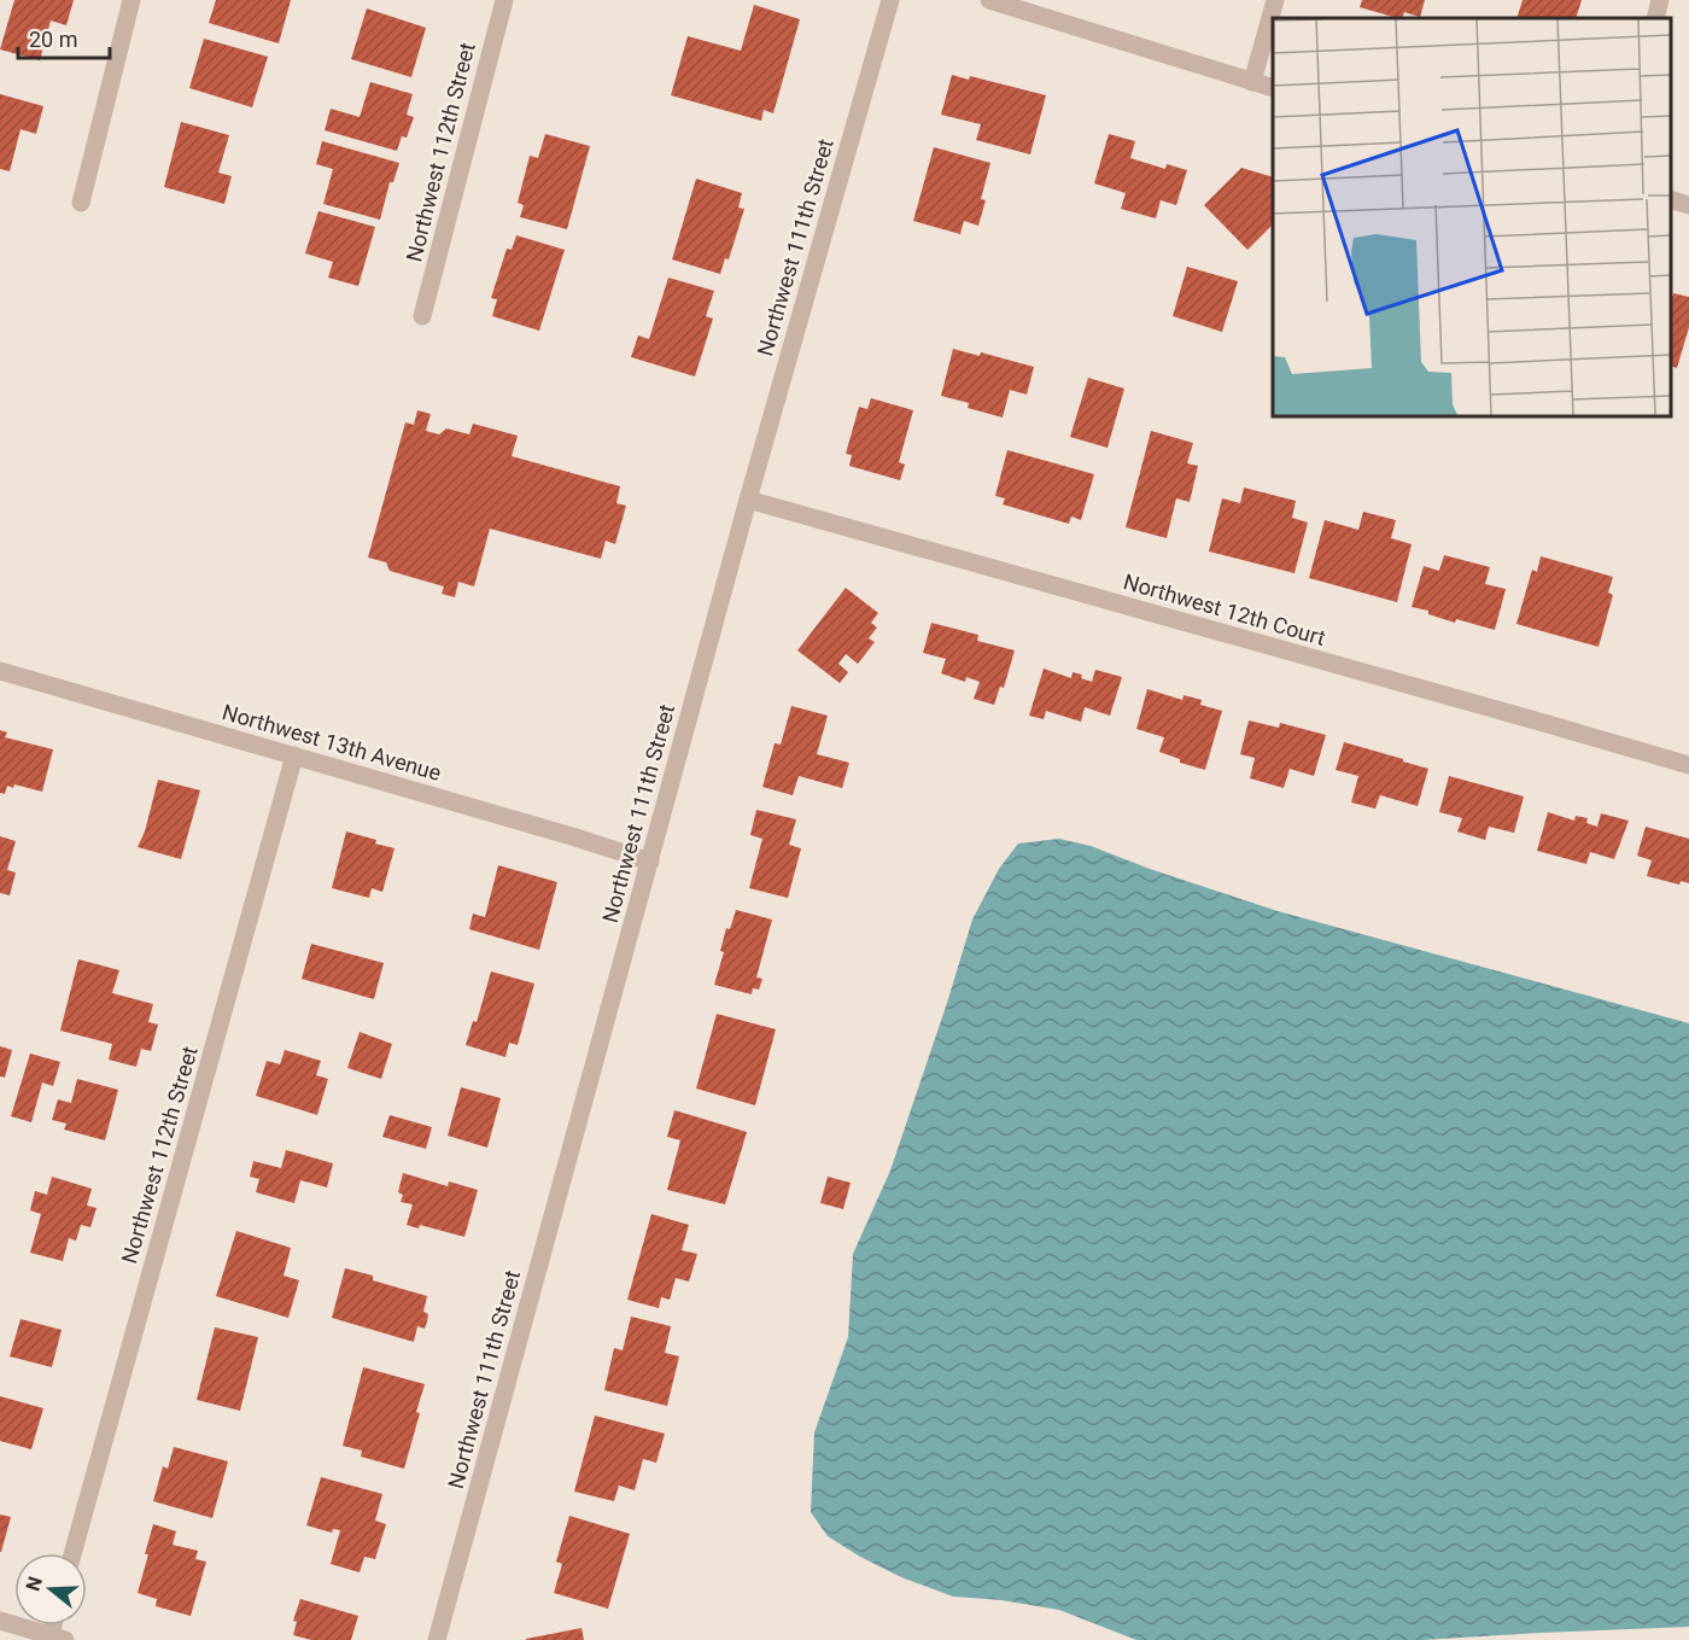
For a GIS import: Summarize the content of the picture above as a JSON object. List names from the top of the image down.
{
  "streets": {
    "street": [
      "Northwest 112th Street",
      "Northwest 111th Street",
      "Northwest 12th Court",
      "Northwest 13th Avenue"
    ]
  },
  "crossings": [
    ["Northwest 112th Street", "Northwest 13th Avenue"],
    ["Northwest 111th Street", "Northwest 12th Court"],
    ["Northwest 111th Street", "Northwest 13th Avenue"]
  ],
  "scale_bar": "20 m",
  "north": "left"
}
